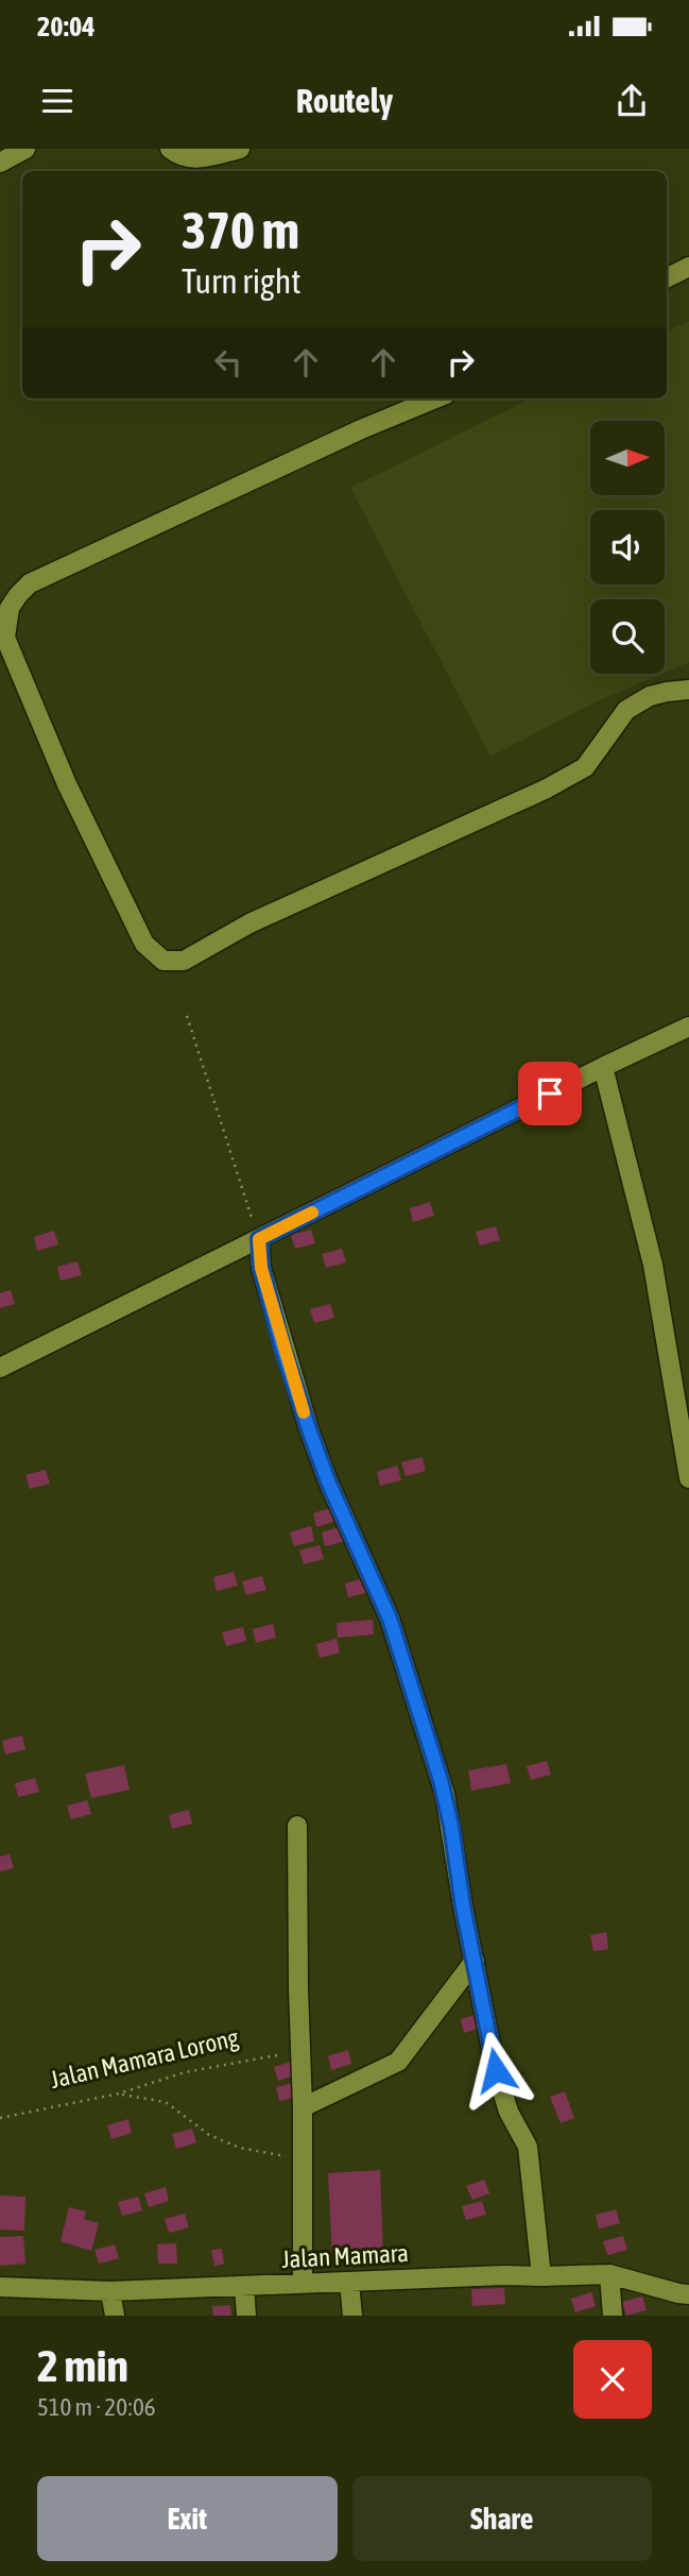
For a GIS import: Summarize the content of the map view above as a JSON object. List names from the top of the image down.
{
  "streets": {
    "street": ["Jalan Mamara"],
    "path": ["Jalan Mamara Lorong"]
  },
  "north": "right",
  "page": {
    "status": "20:04",
    "header": "Routely",
    "turn": ["370 m", "Turn right"],
    "heading": ["2 min", "510 m · 20:06"],
    "buttons": ["Exit", "Share"]
  }
}
